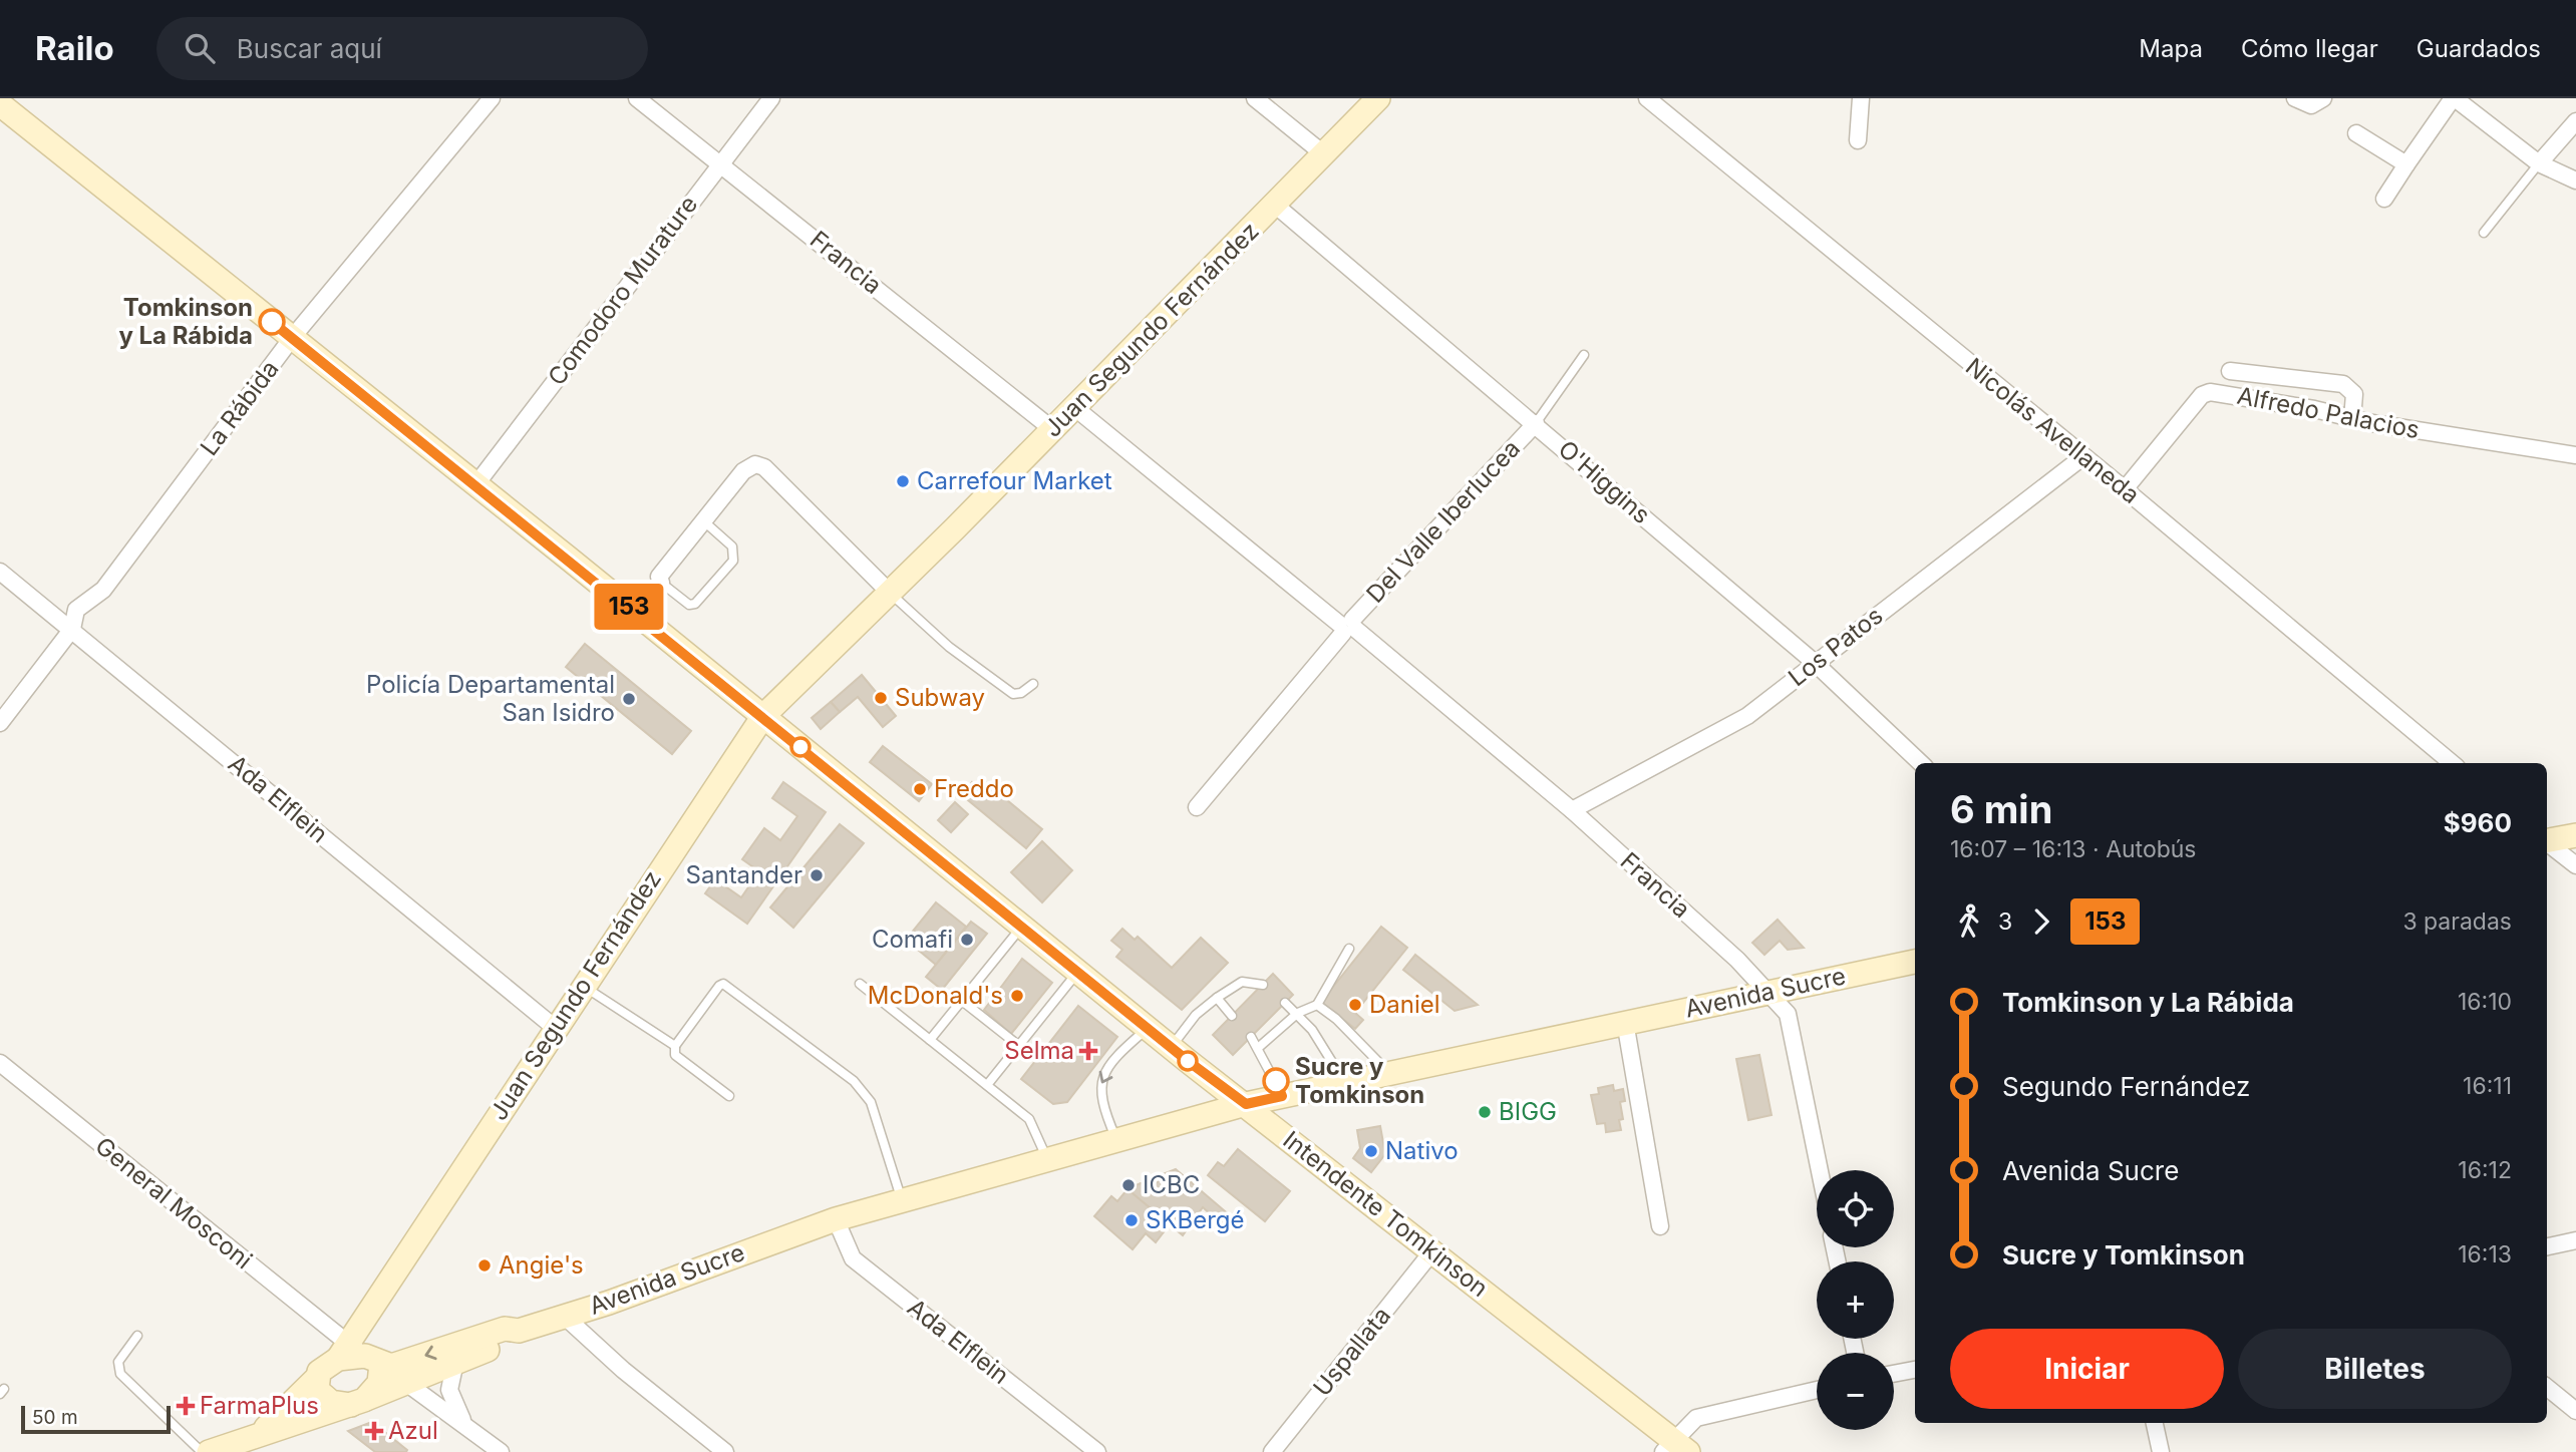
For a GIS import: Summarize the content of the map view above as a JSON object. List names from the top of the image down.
{
  "streets": {
    "main road": ["Juan Segundo Fernández", "Avenida Sucre", "Intendente Tomkinson"],
    "street": [
      "Francia",
      "Comodoro Murature",
      "La Rábida",
      "Alfredo Palacios",
      "Nicolás Avellaneda",
      "O'Higgins",
      "Del Valle Iberlucea",
      "Los Patos",
      "Ada Elflein",
      "General Mosconi",
      "Uspallata"
    ]
  },
  "crossings": [
    ["Francia", "Comodoro Murature"],
    ["Francia", "Juan Segundo Fernández"],
    ["Francia", "Del Valle Iberlucea"],
    ["Francia", "Los Patos"],
    ["Francia", "Avenida Sucre"],
    ["Comodoro Murature", "Intendente Tomkinson"],
    ["Juan Segundo Fernández", "O'Higgins"],
    ["Juan Segundo Fernández", "Ada Elflein"],
    ["Juan Segundo Fernández", "Avenida Sucre"],
    ["Juan Segundo Fernández", "General Mosconi"],
    ["Juan Segundo Fernández", "Intendente Tomkinson"],
    ["La Rábida", "Ada Elflein"],
    ["La Rábida", "Intendente Tomkinson"],
    ["Alfredo Palacios", "Nicolás Avellaneda"],
    ["Nicolás Avellaneda", "Los Patos"],
    ["O'Higgins", "Del Valle Iberlucea"],
    ["O'Higgins", "Los Patos"],
    ["Ada Elflein", "Avenida Sucre"],
    ["Avenida Sucre", "General Mosconi"],
    ["Avenida Sucre", "Intendente Tomkinson"],
    ["Intendente Tomkinson", "Uspallata"]
  ],
  "places": {
    "other": [
      "Tomkinson y La Rábida",
      "Carrefour Market",
      "Subway",
      "Policía Departamental San Isidro",
      "Freddo",
      "Santander",
      "Comafi",
      "McDonald's",
      "Daniel",
      "Sucre y Tomkinson",
      "BIGG",
      "Nativo",
      "ICBC",
      "SKBergé",
      "Angie's"
    ],
    "health": ["Selma", "FarmaPlus", "Azul"]
  },
  "lines": ["bus line 153"],
  "scale_bar": "50 m",
  "page": {
    "header": "Railo",
    "search": "Buscar aquí",
    "nav": ["Mapa", "Cómo llegar", "Guardados"],
    "on_map": "153",
    "heading": ["6 min", "16:07 – 16:13 · Autobús", "$960"],
    "legs": ["3", "153", "3 paradas"],
    "list": [
      {
        "name": "Tomkinson y La Rábida",
        "value": "16:10"
      },
      {
        "name": "Segundo Fernández",
        "value": "16:11"
      },
      {
        "name": "Avenida Sucre",
        "value": "16:12"
      },
      {
        "name": "Sucre y Tomkinson",
        "value": "16:13"
      }
    ],
    "map_buttons": ["+", "−"],
    "buttons": ["Iniciar", "Billetes"],
    "scale": "50 m"
  }
}
